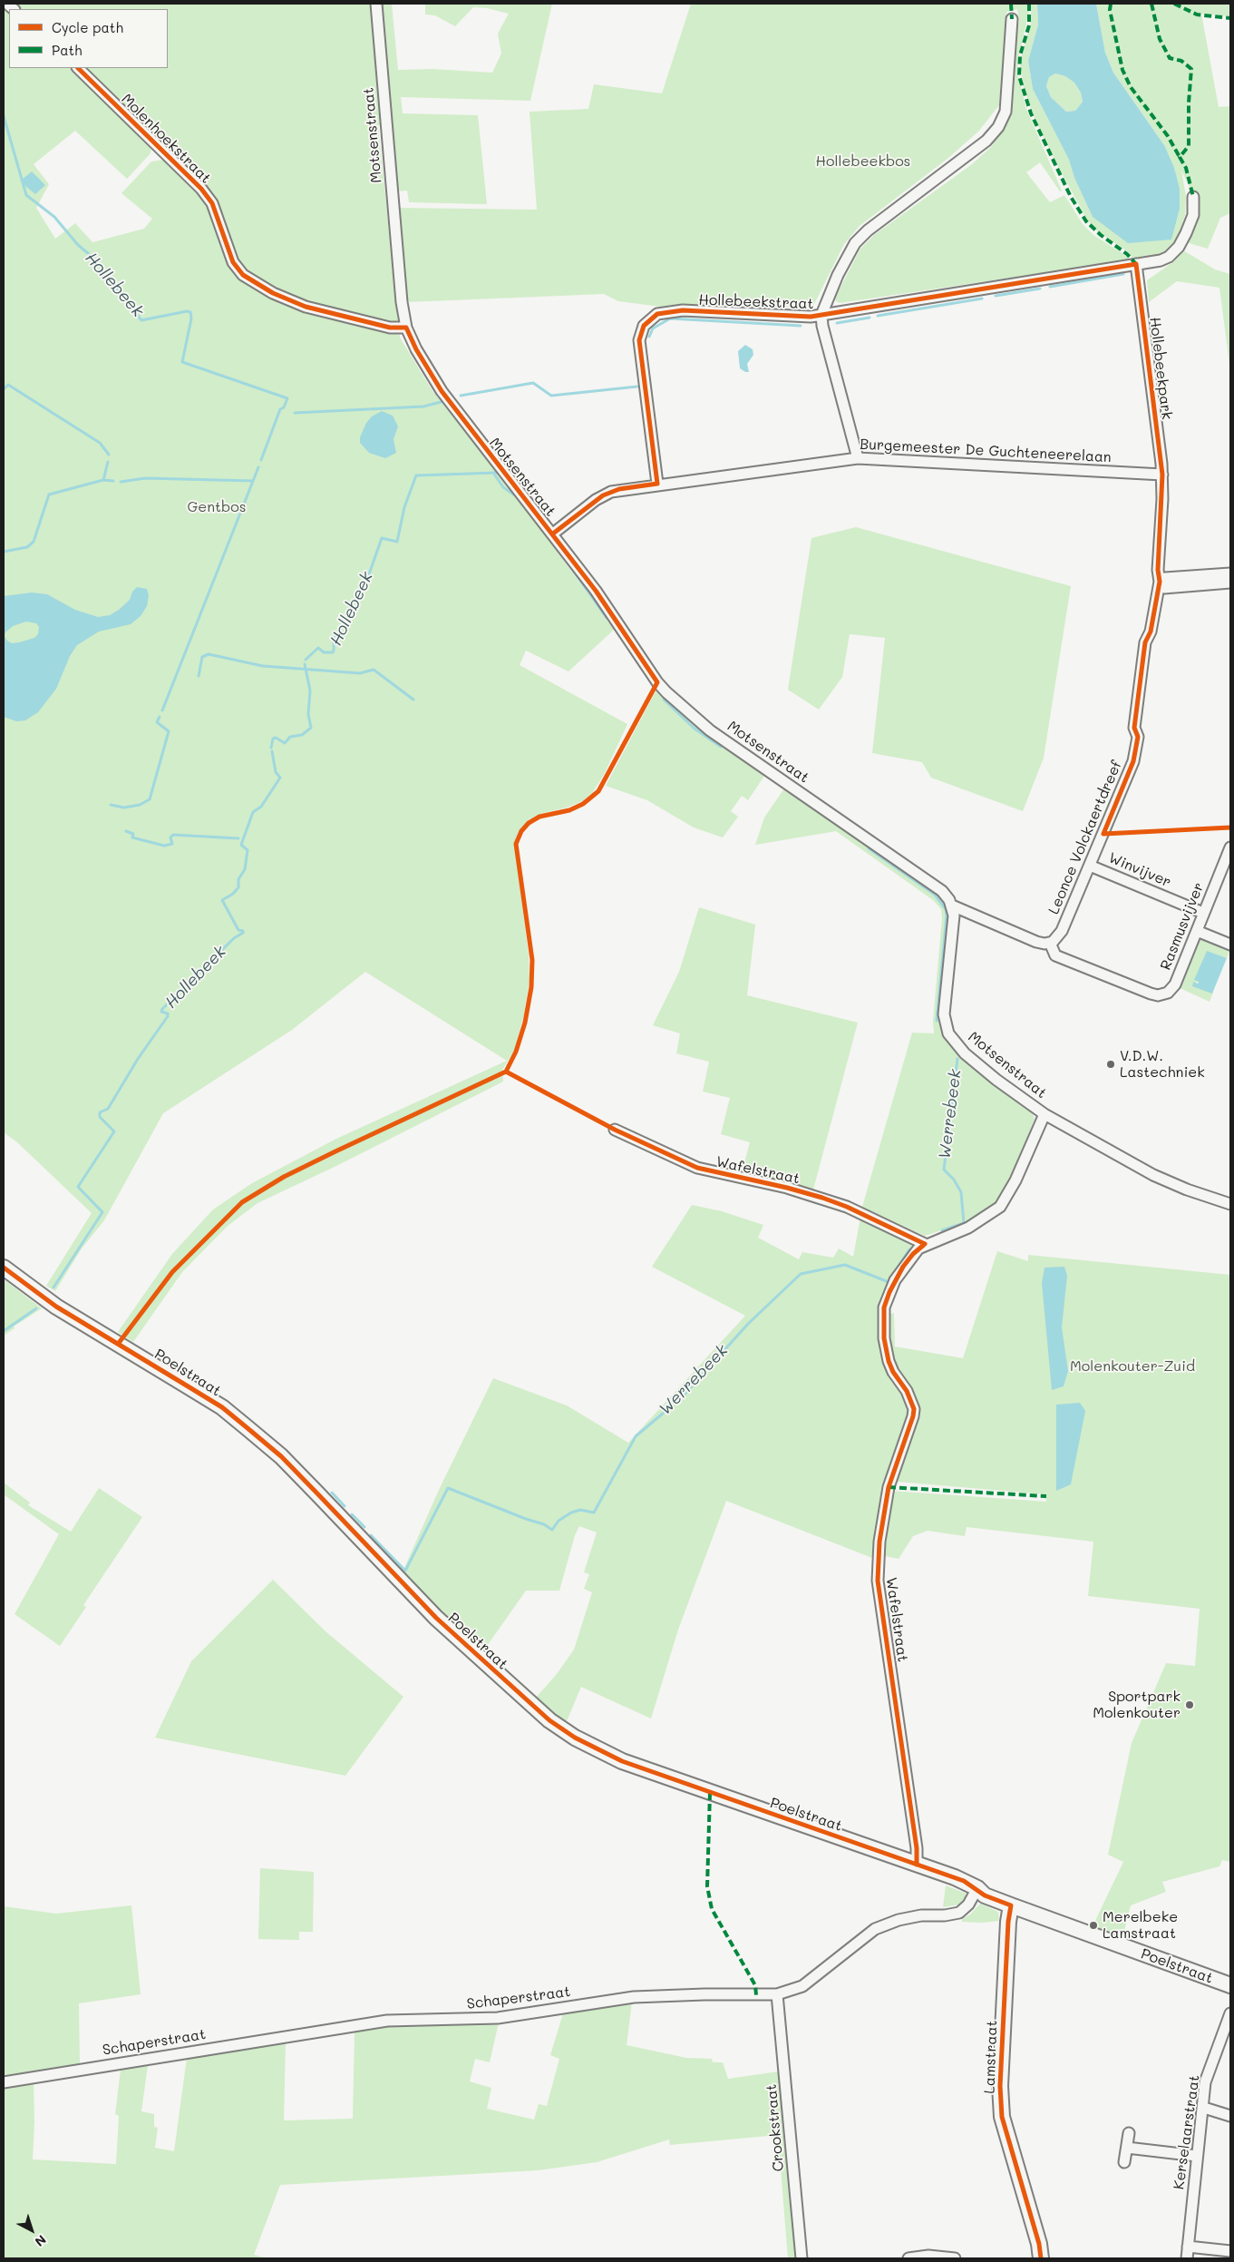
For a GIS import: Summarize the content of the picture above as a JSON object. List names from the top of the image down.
{
  "streets": {
    "street": [
      "Motsenstraat",
      "Molenhoekstraat",
      "Hollebeekstraat",
      "Hollebeekpark",
      "Burgemeester De Guchteneerelaan",
      "Leonce Volckaertdreef",
      "Winvijver",
      "Rasmusvijver",
      "Wafelstraat",
      "Poelstraat",
      "Schaperstraat",
      "Lamstraat",
      "Crookstraat",
      "Kerselaarstraat"
    ]
  },
  "crossings": [
    ["Motsenstraat", "Molenhoekstraat"],
    ["Motsenstraat", "Burgemeester De Guchteneerelaan"],
    ["Motsenstraat", "Wafelstraat"],
    ["Hollebeekstraat", "Hollebeekpark"],
    ["Hollebeekstraat", "Burgemeester De Guchteneerelaan"],
    ["Hollebeekpark", "Burgemeester De Guchteneerelaan"],
    ["Leonce Volckaertdreef", "Winvijver"],
    ["Leonce Volckaertdreef", "Rasmusvijver"],
    ["Winvijver", "Rasmusvijver"],
    ["Wafelstraat", "Poelstraat"],
    ["Poelstraat", "Schaperstraat"],
    ["Poelstraat", "Lamstraat"],
    ["Schaperstraat", "Crookstraat"]
  ],
  "water": ["Hollebeek", "Werrebeek"],
  "parks": ["Hollebeekbos", "Gentbos", "Molenkouter-Zuid"],
  "places": ["V.D.W. Lastechniek", "Sportpark Molenkouter", "Merelbeke Lamstraat"],
  "legend": ["Cycle path", "Path"],
  "north": "bottom right"
}
